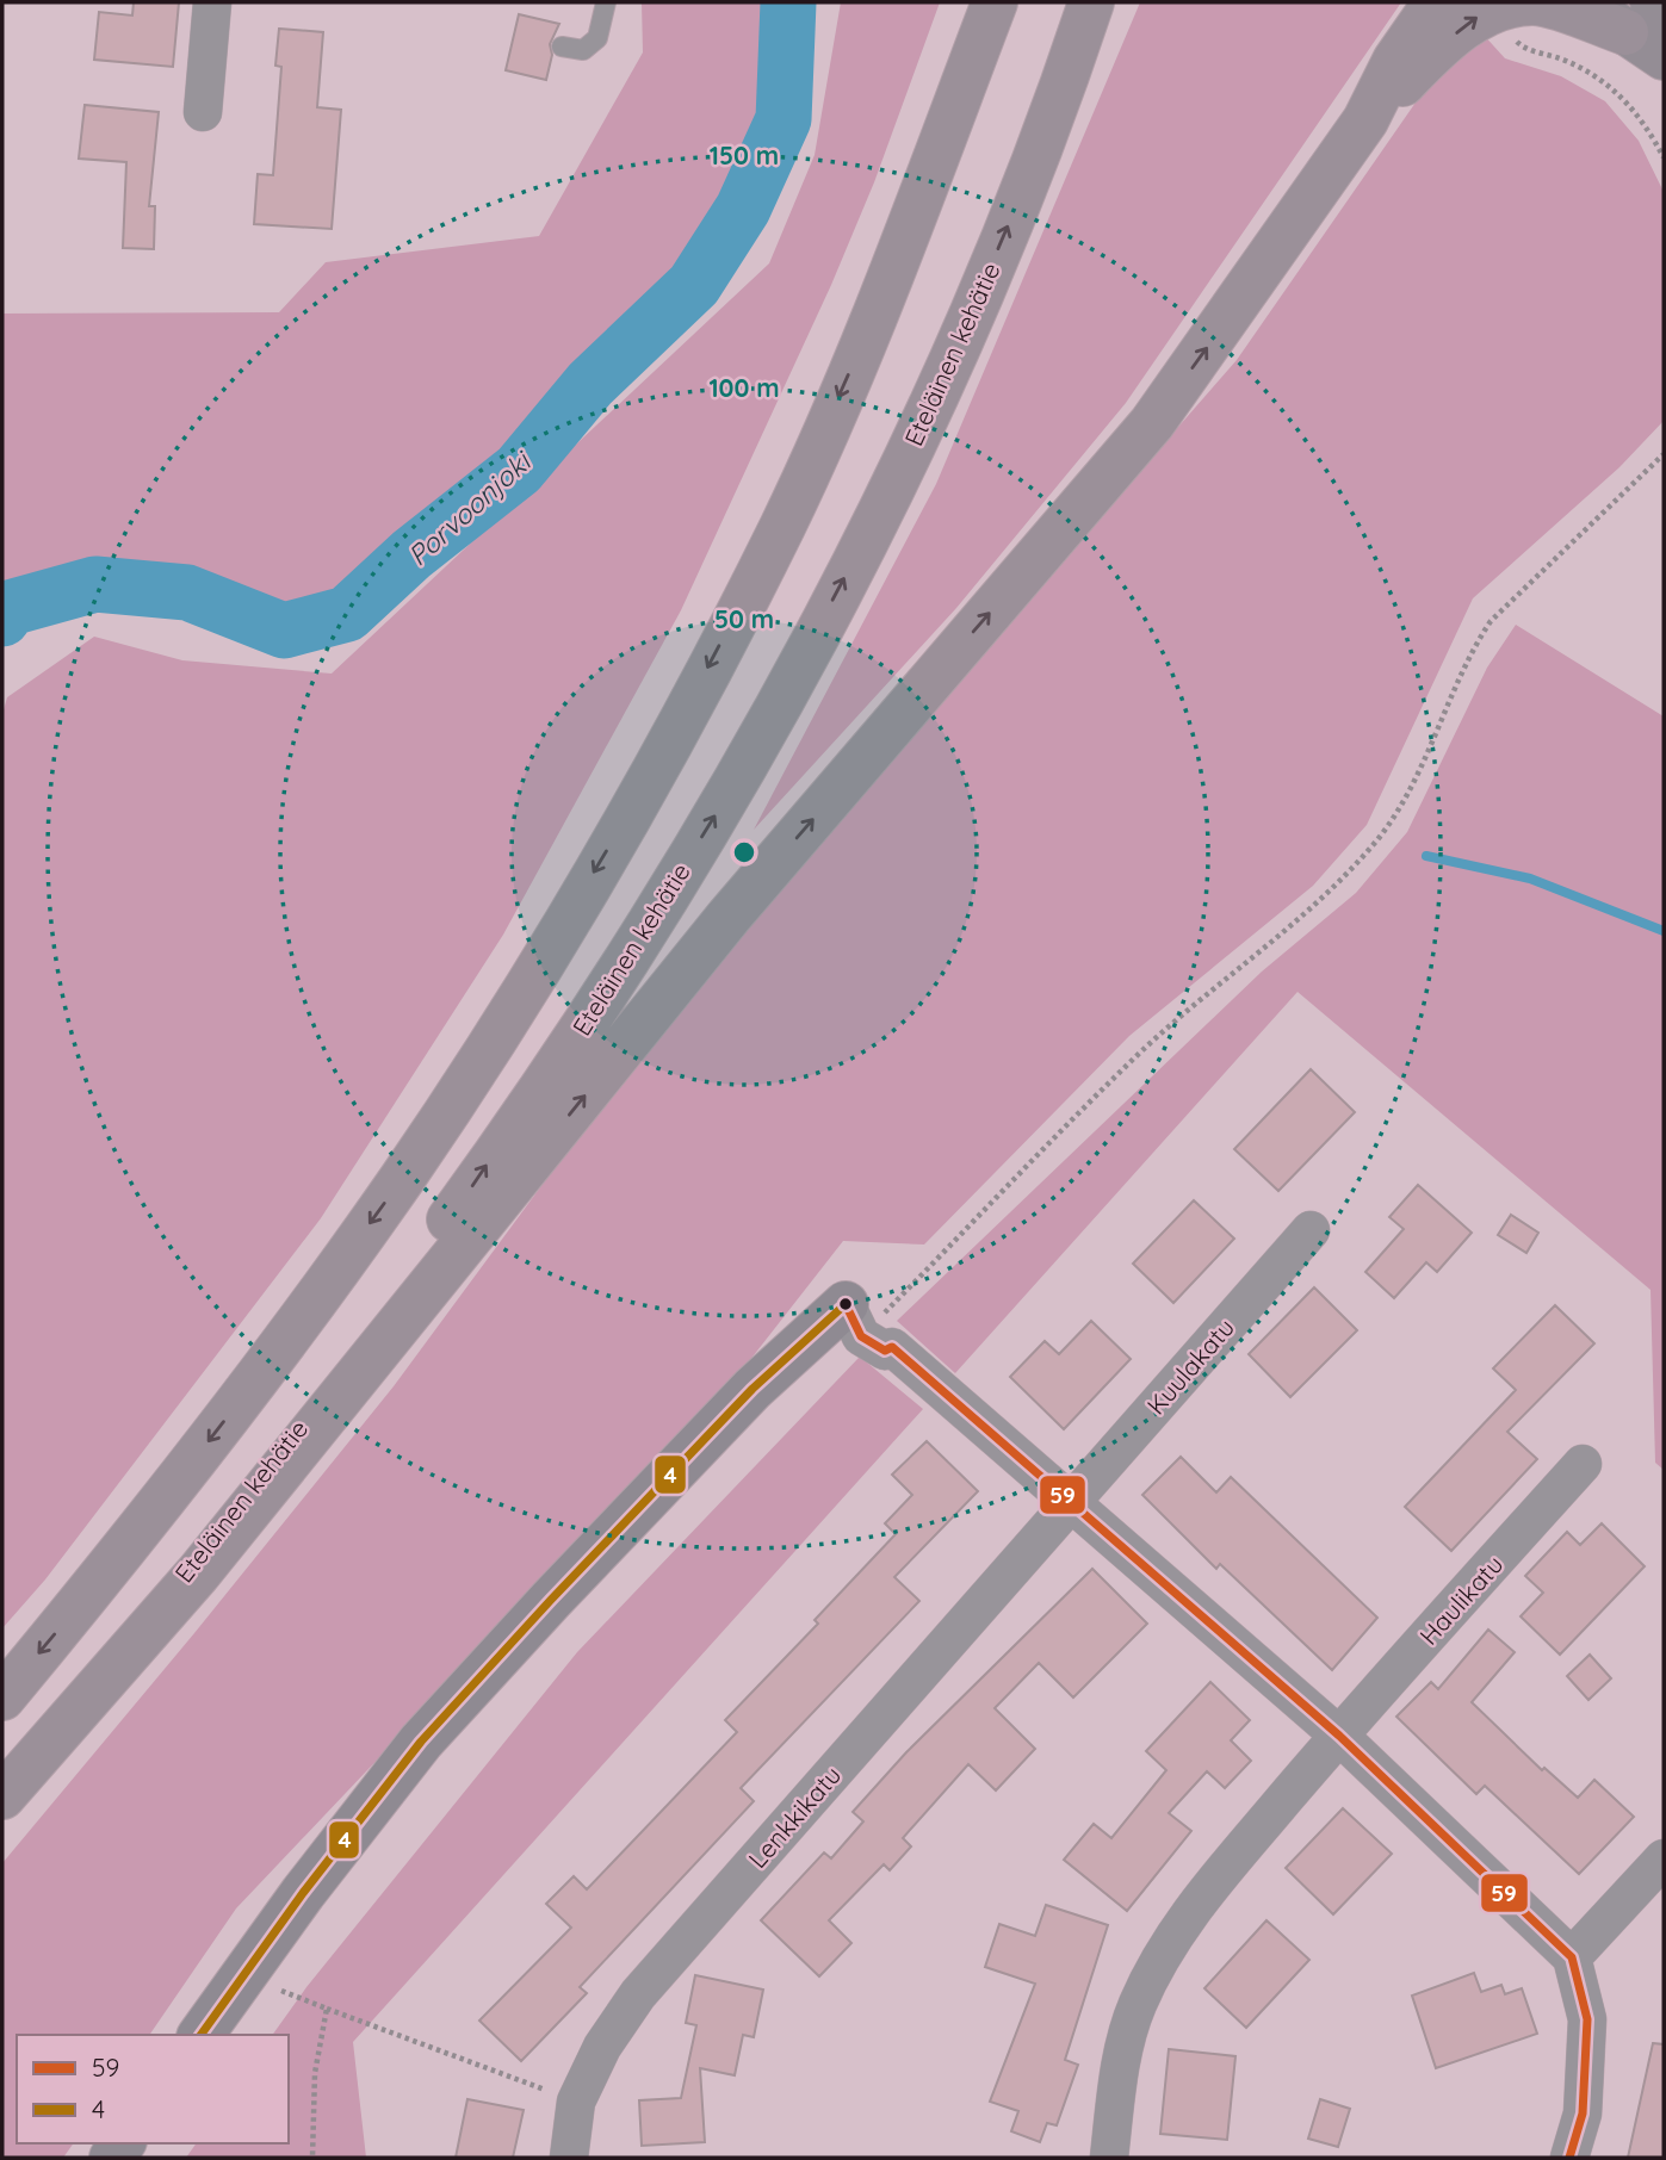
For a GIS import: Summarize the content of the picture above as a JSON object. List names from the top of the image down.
{
  "streets": {
    "highway": ["Eteläinen kehätie"],
    "street": ["Kuulakatu", "Haulikatu", "Lenkkikatu"]
  },
  "crossings": [
    ["Kuulakatu", "Lenkkikatu"]
  ],
  "water": ["Porvoonjoki"],
  "lines": ["transit line 59", "transit line 4"],
  "legend": ["59", "4"],
  "rings": ["150 m", "100 m", "50 m"]
}
